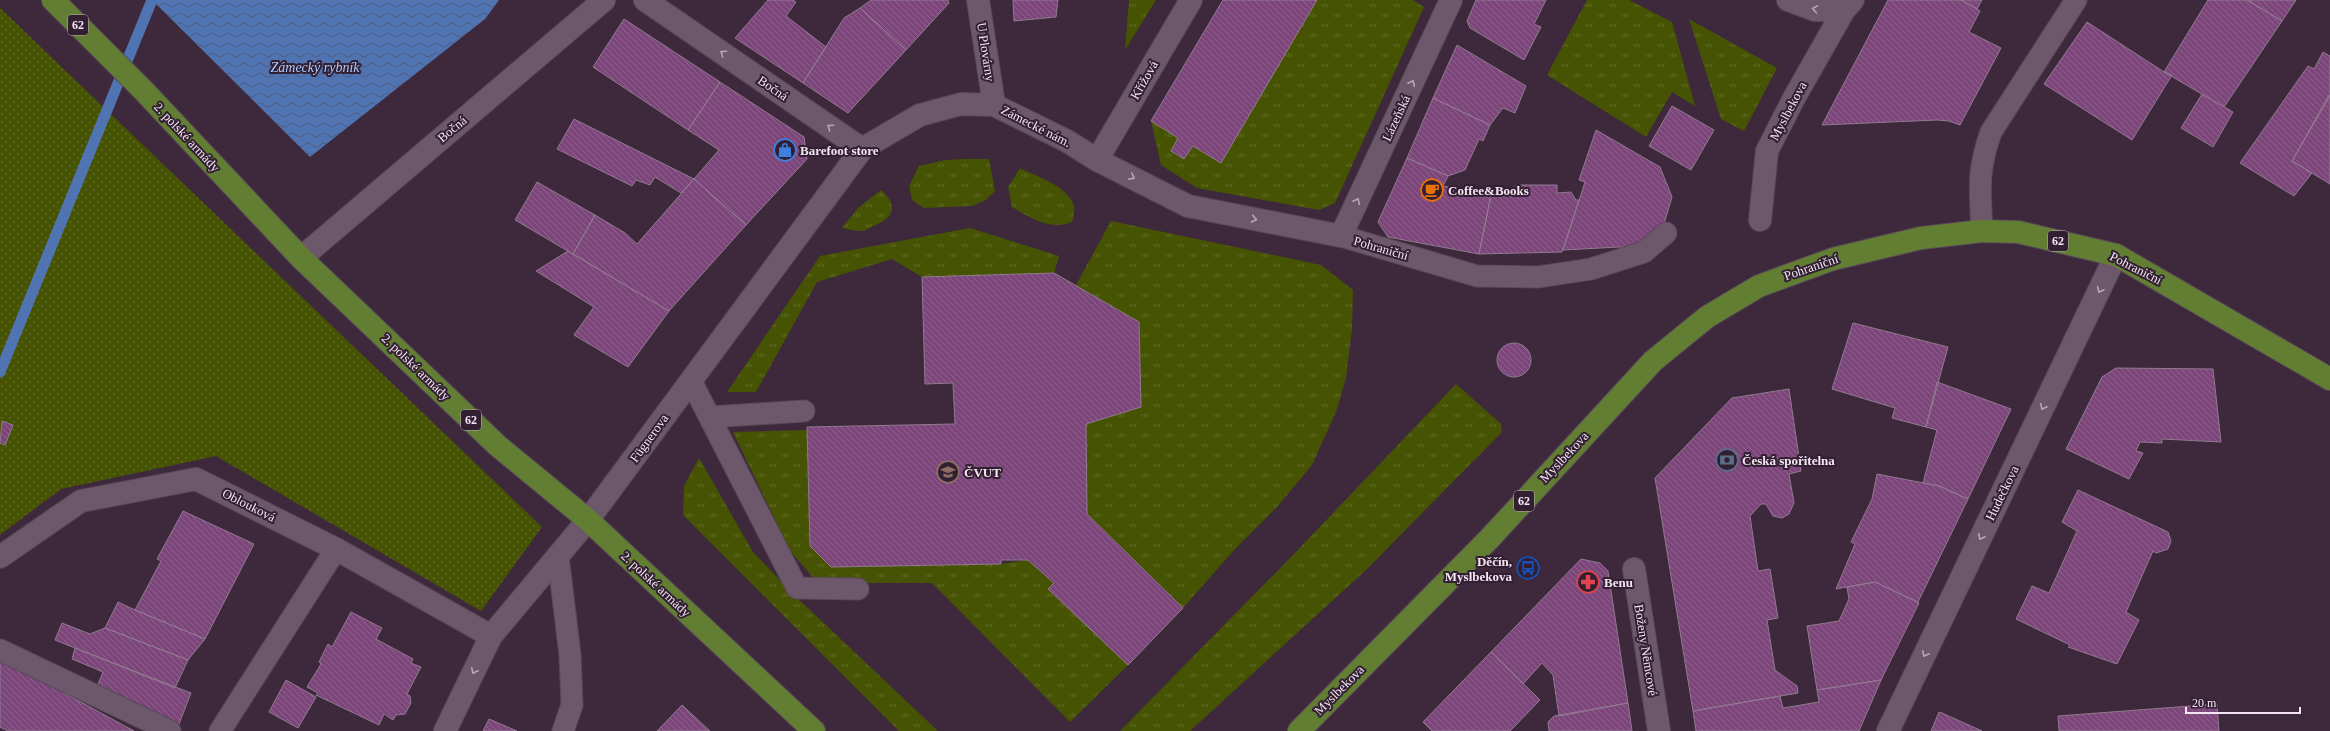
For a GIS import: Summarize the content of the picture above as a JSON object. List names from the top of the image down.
{
  "streets": {
    "main road": [
      "62",
      "Myslbekova",
      "2. polské armády",
      "Pohraniční"
    ],
    "street": [
      "U Plovárny",
      "Křížová",
      "Bočná",
      "Lázeňská",
      "Zámecké nám.",
      "Fügnerova",
      "Hudečkova",
      "Oblouková",
      "Boženy Němcové"
    ]
  },
  "crossings": [
    ["U Plovárny", "Zámecké nám."],
    ["Křížová", "Zámecké nám."],
    ["Křížová", "Pohraniční"],
    ["Bočná", "Zámecké nám."],
    ["Bočná", "2. polské armády"],
    ["Bočná", "Fügnerova"],
    ["Myslbekova", "Pohraniční"],
    ["Lázeňská", "Pohraniční"],
    ["Zámecké nám.", "Pohraniční"],
    ["Zámecké nám.", "Fügnerova"],
    ["2. polské armády", "Fügnerova"],
    ["Pohraniční", "Hudečkova"],
    ["Fügnerova", "Oblouková"]
  ],
  "one_way": ["Bočná", "Lázeňská", "Hudečkova"],
  "water": ["Zámecký rybník"],
  "places": {
    "shop": ["Barefoot store"],
    "cafe": ["Coffee&Books"],
    "bank": ["Česká spořitelna"],
    "school or university": ["ČVUT"],
    "bus stop": ["Děčín, Myslbekova"],
    "pharmacy": ["Benu"]
  },
  "scale_bar": "20 m"
}
